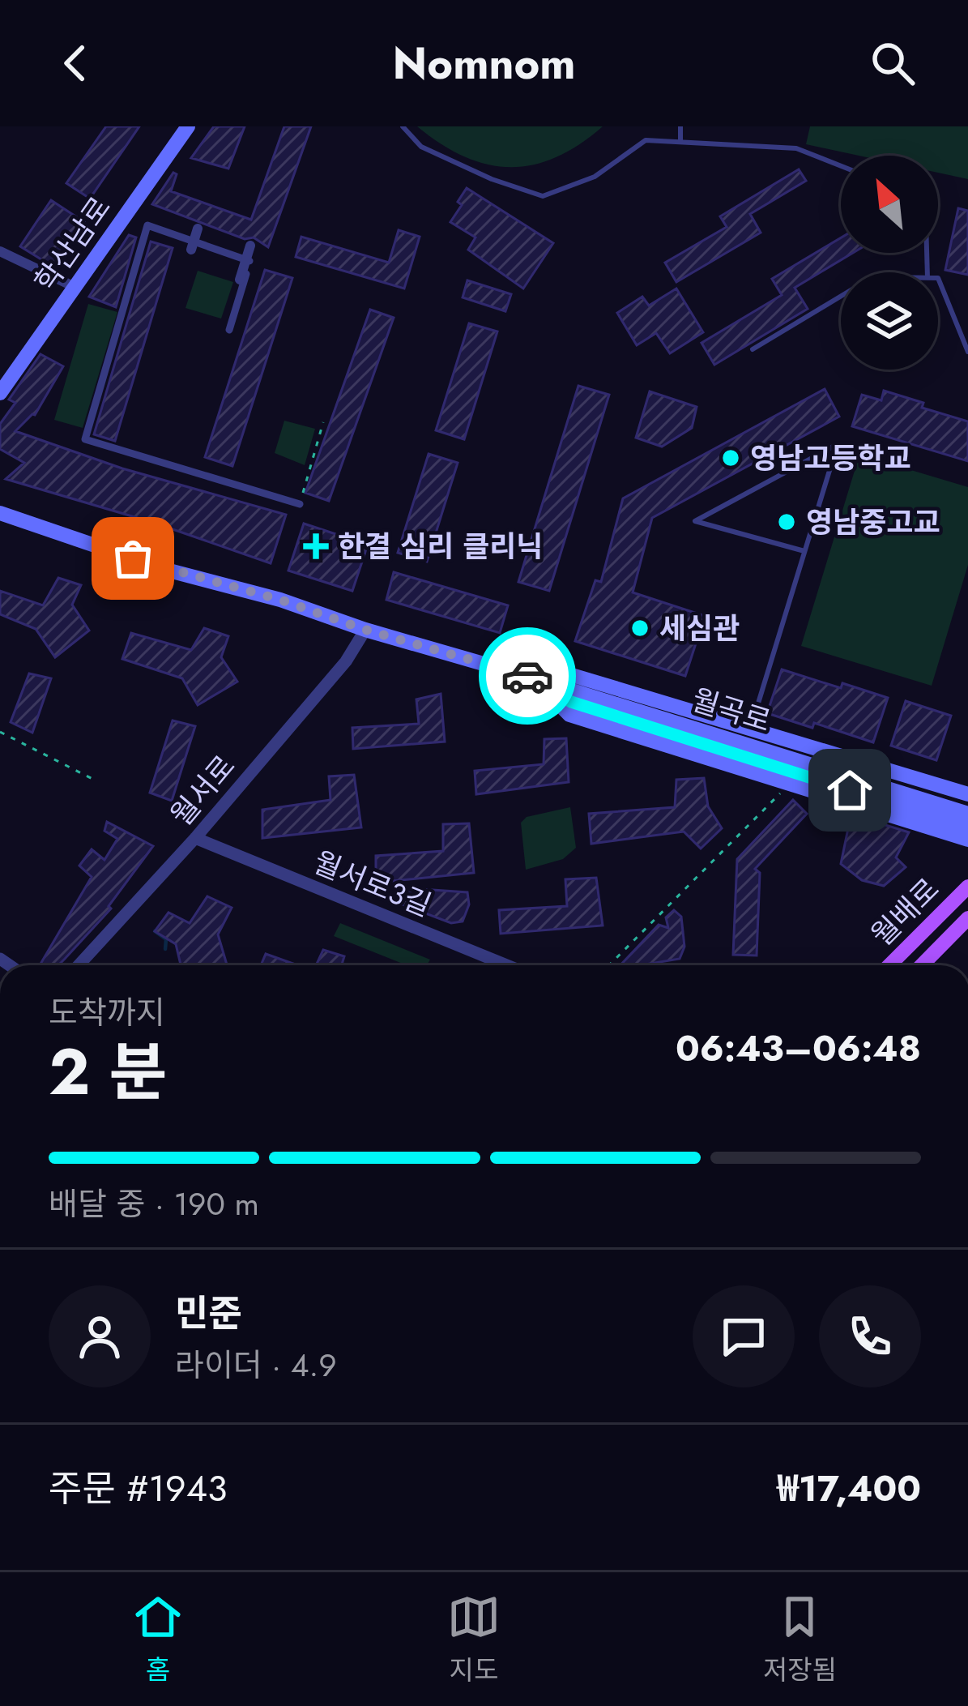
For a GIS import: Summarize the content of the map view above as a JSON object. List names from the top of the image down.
{
  "streets": {
    "main road": ["학산남로", "월곡로", "월배로"],
    "street": ["월서로", "월서로3길"]
  },
  "crossings": [
    ["월곡로", "월서로"],
    ["월서로", "월서로3길"]
  ],
  "places": {
    "other": ["영남고등학교", "영남중고교", "세심관"],
    "health": ["한결 심리 클리닉"]
  },
  "north": "top left",
  "page": {
    "header": "Nomnom",
    "heading": ["2 분", "도착까지", "06:43–06:48"],
    "panel": [
      "민준",
      "라이더 · 4.9",
      "주문 #1943",
      "₩17,400"
    ],
    "bar": "배달 중 · 190 m",
    "tabs": ["홈", "지도", "저장됨"]
  }
}
